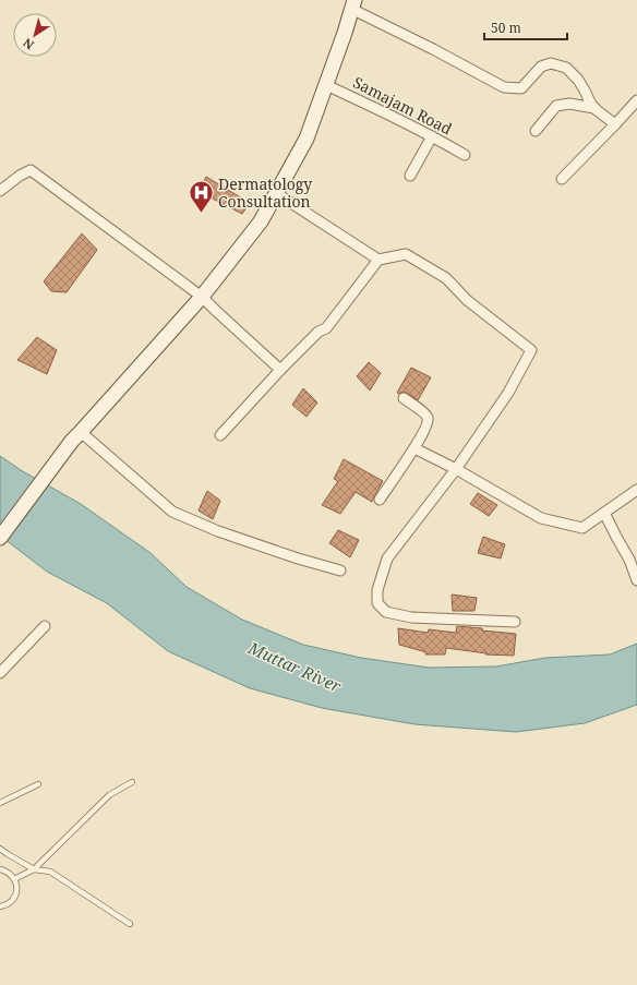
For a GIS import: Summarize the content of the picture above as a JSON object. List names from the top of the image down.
{
  "streets": {
    "street": ["Samajam Road"]
  },
  "water": ["Muttar River"],
  "places": {
    "hospital": ["Dermatology Consultation"]
  },
  "scale_bar": "50 m",
  "north": "bottom left"
}
